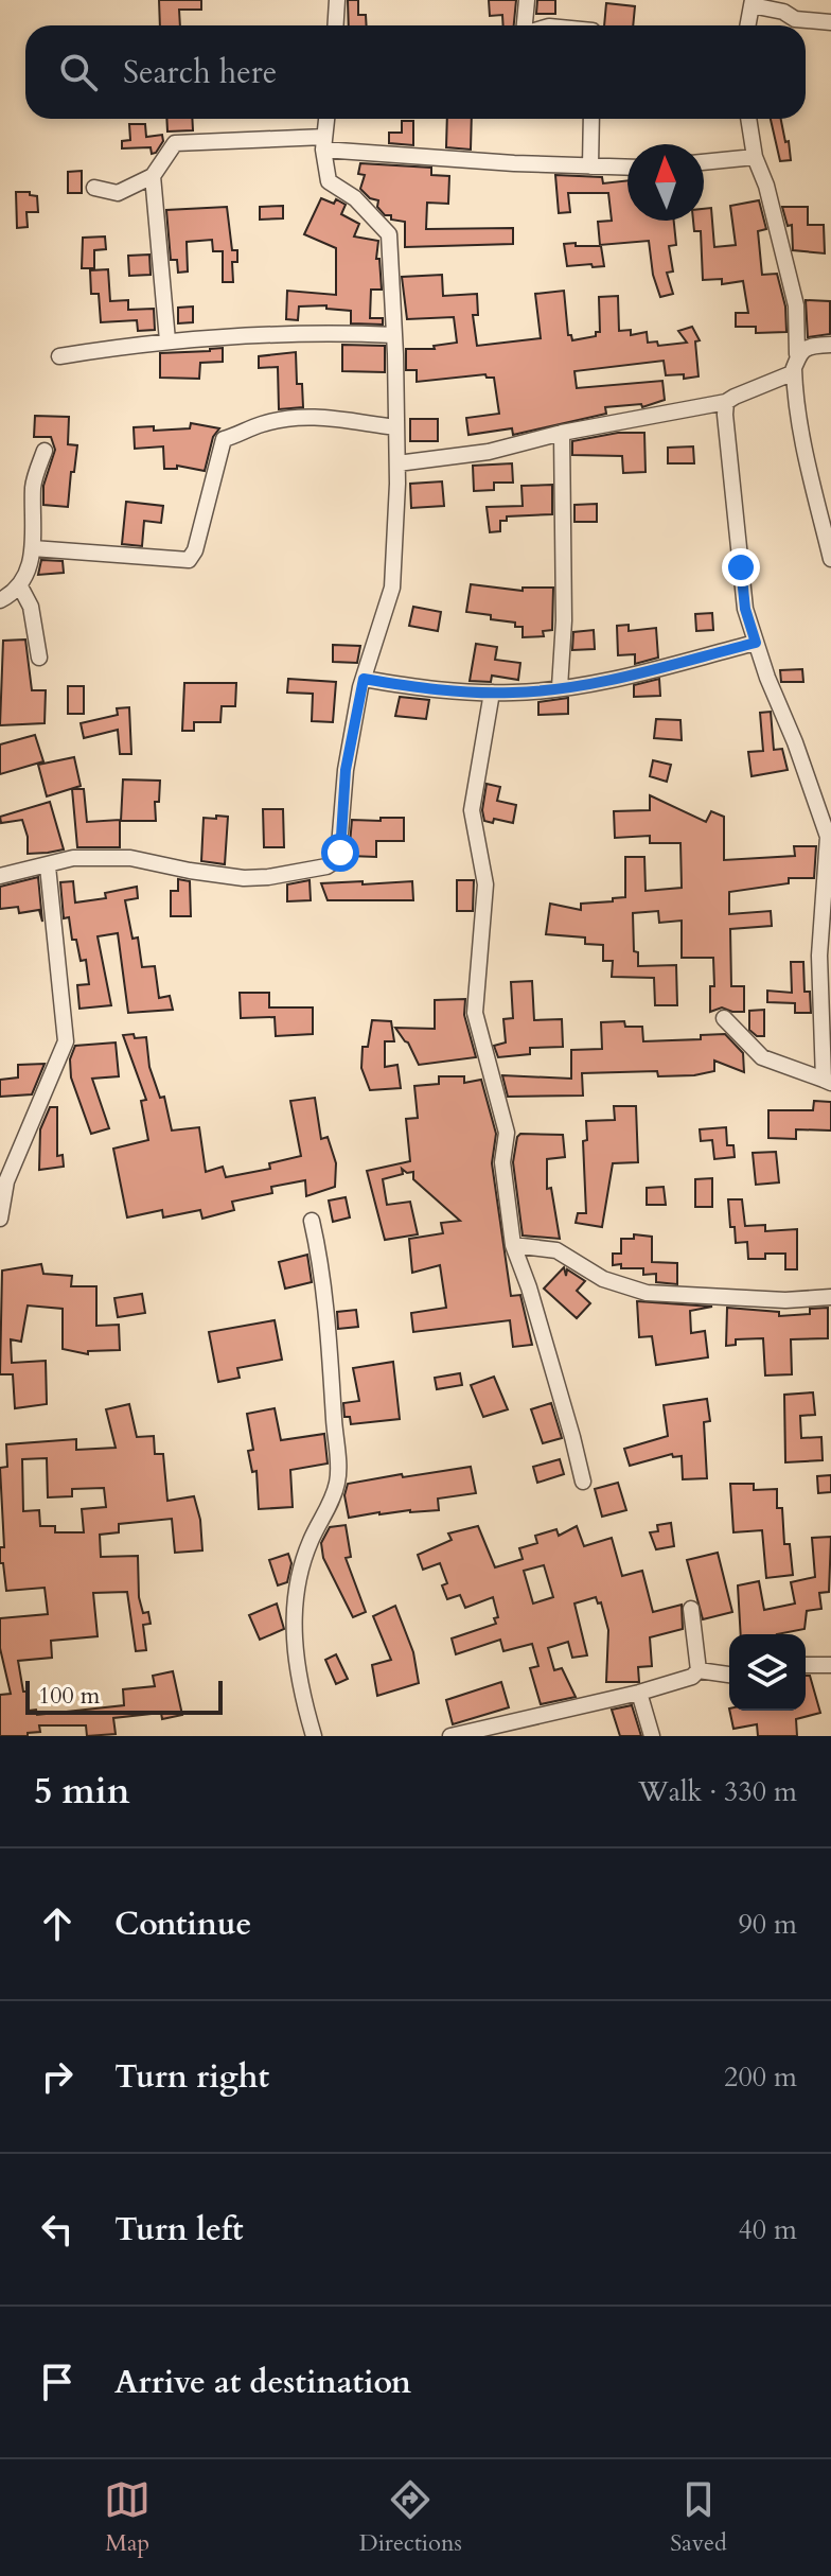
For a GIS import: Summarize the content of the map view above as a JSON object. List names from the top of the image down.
{
  "scale_bar": "100 m",
  "north": "top",
  "page": {
    "search": "Search here",
    "scale": "100 m",
    "heading": ["5 min", "Walk · 330 m"],
    "list": [
      ["Continue", "90 m"],
      ["Turn right", "200 m"],
      ["Turn left", "40 m"],
      "Arrive at destination"
    ],
    "nav": ["Map", "Directions", "Saved"]
  }
}
